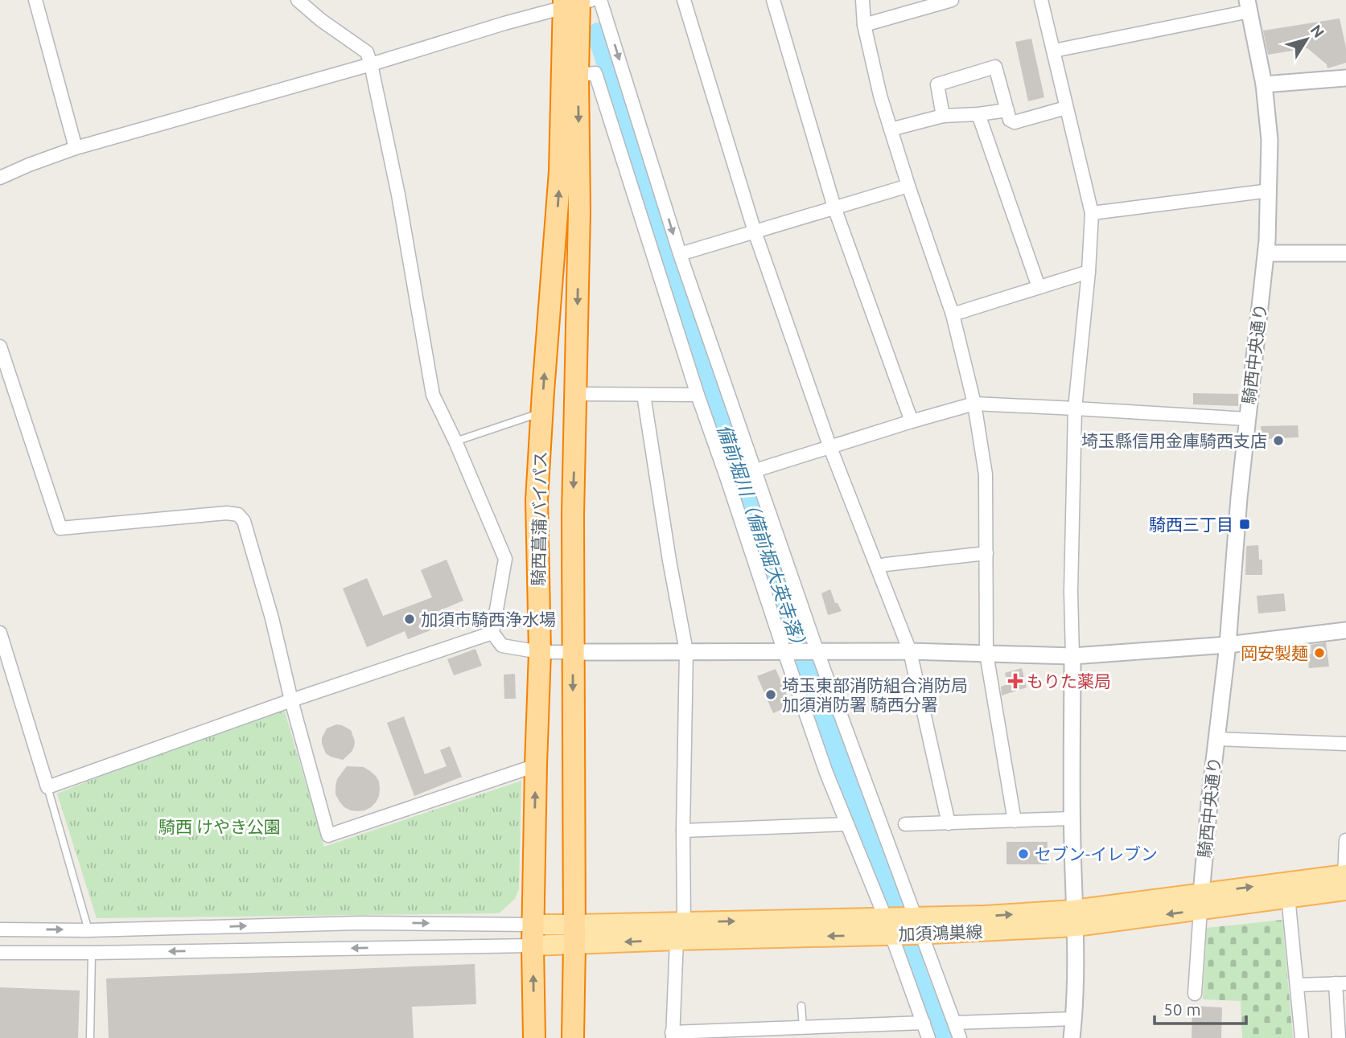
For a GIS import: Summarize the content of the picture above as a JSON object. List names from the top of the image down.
{
  "streets": {
    "highway": ["騎西菖蒲バイパス"],
    "main road": ["加須鴻巣線"],
    "street": ["騎西中央通り"]
  },
  "crossings": [
    ["騎西中央通り", "加須鴻巣線"],
    ["騎西菖蒲バイパス", "加須鴻巣線"]
  ],
  "water": ["備前堀川（備前堀大英寺落）"],
  "parks": ["騎西 けやき公園"],
  "places": {
    "other": [
      "埼玉縣信用金庫騎西支店",
      "加須市騎西浄水場",
      "岡安製麺",
      "埼玉東部消防組合消防局 加須消防署 騎西分署",
      "セブン-イレブン"
    ],
    "transit": ["騎西三丁目"],
    "health": ["もりた薬局"]
  },
  "scale_bar": "50 m",
  "north": "top right"
}
